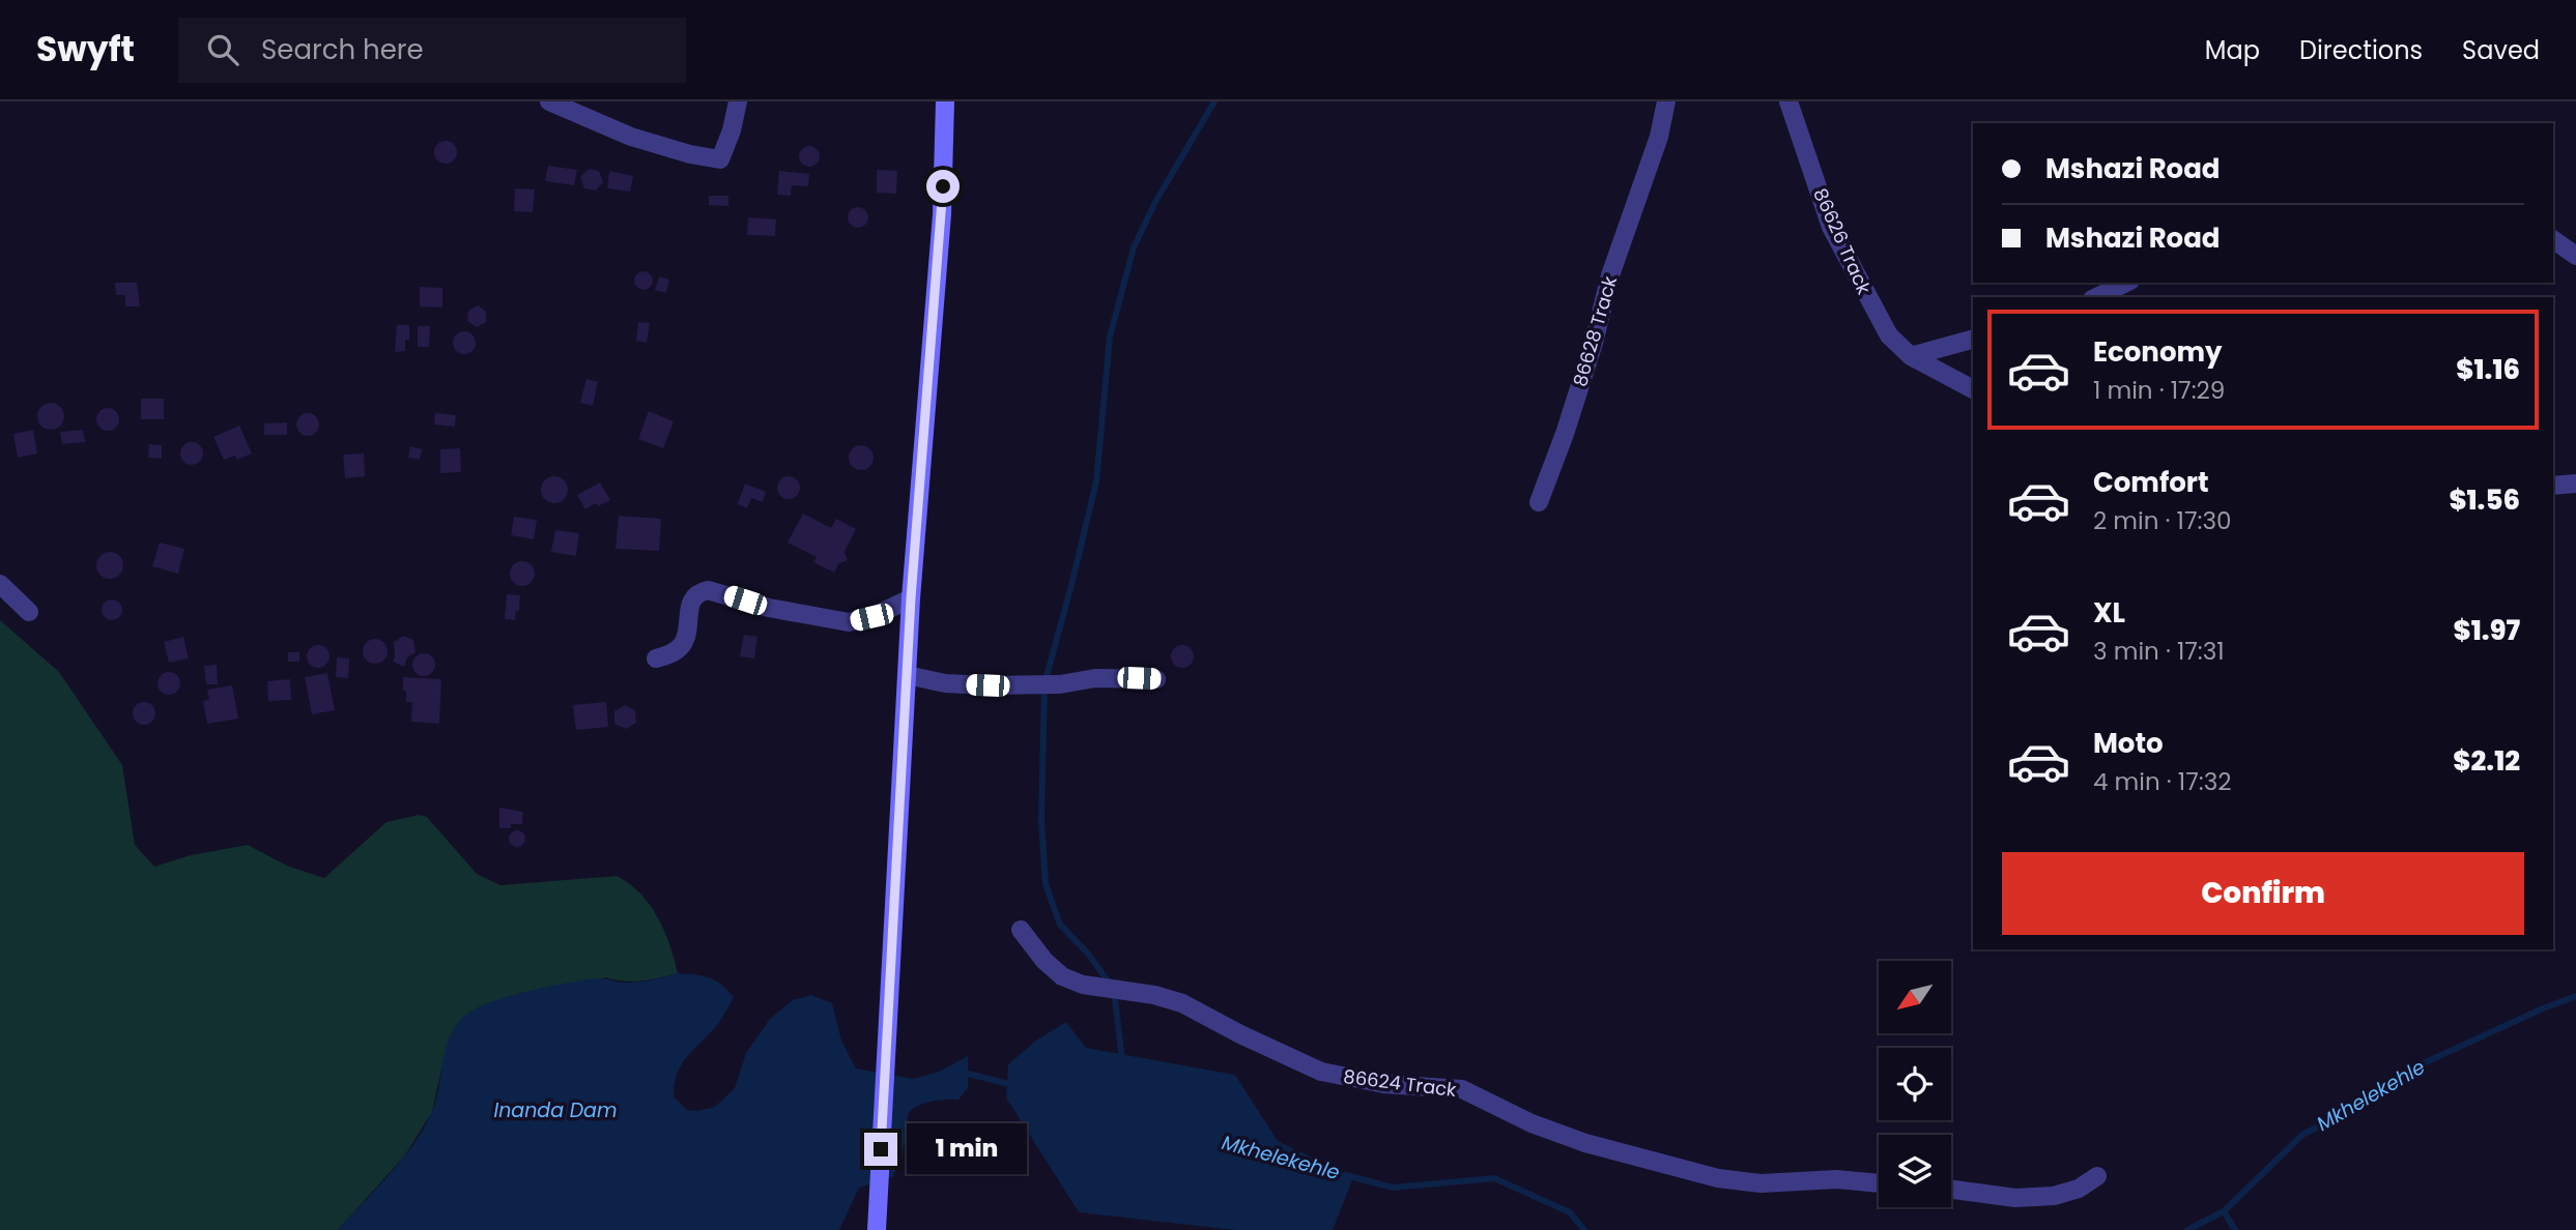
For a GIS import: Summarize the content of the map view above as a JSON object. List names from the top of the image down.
{
  "streets": {
    "street": ["86626 Track", "86628 Track", "86624 Track"]
  },
  "water": ["Mkhelekehle", "Inanda Dam"],
  "north": "bottom left",
  "page": {
    "header": "Swyft",
    "search": "Search here",
    "nav": ["Map", "Directions", "Saved"],
    "banner": ["Mshazi Road", "Mshazi Road"],
    "list": [
      {
        "name": "Economy",
        "note": "1 min · 17:29",
        "value": "$1.16"
      },
      {
        "name": "Comfort",
        "note": "2 min · 17:30",
        "value": "$1.56"
      },
      {
        "name": "XL",
        "note": "3 min · 17:31",
        "value": "$1.97"
      },
      {
        "name": "Moto",
        "note": "4 min · 17:32",
        "value": "$2.12"
      }
    ],
    "buttons": "Confirm",
    "bubble": "1 min"
  }
}
